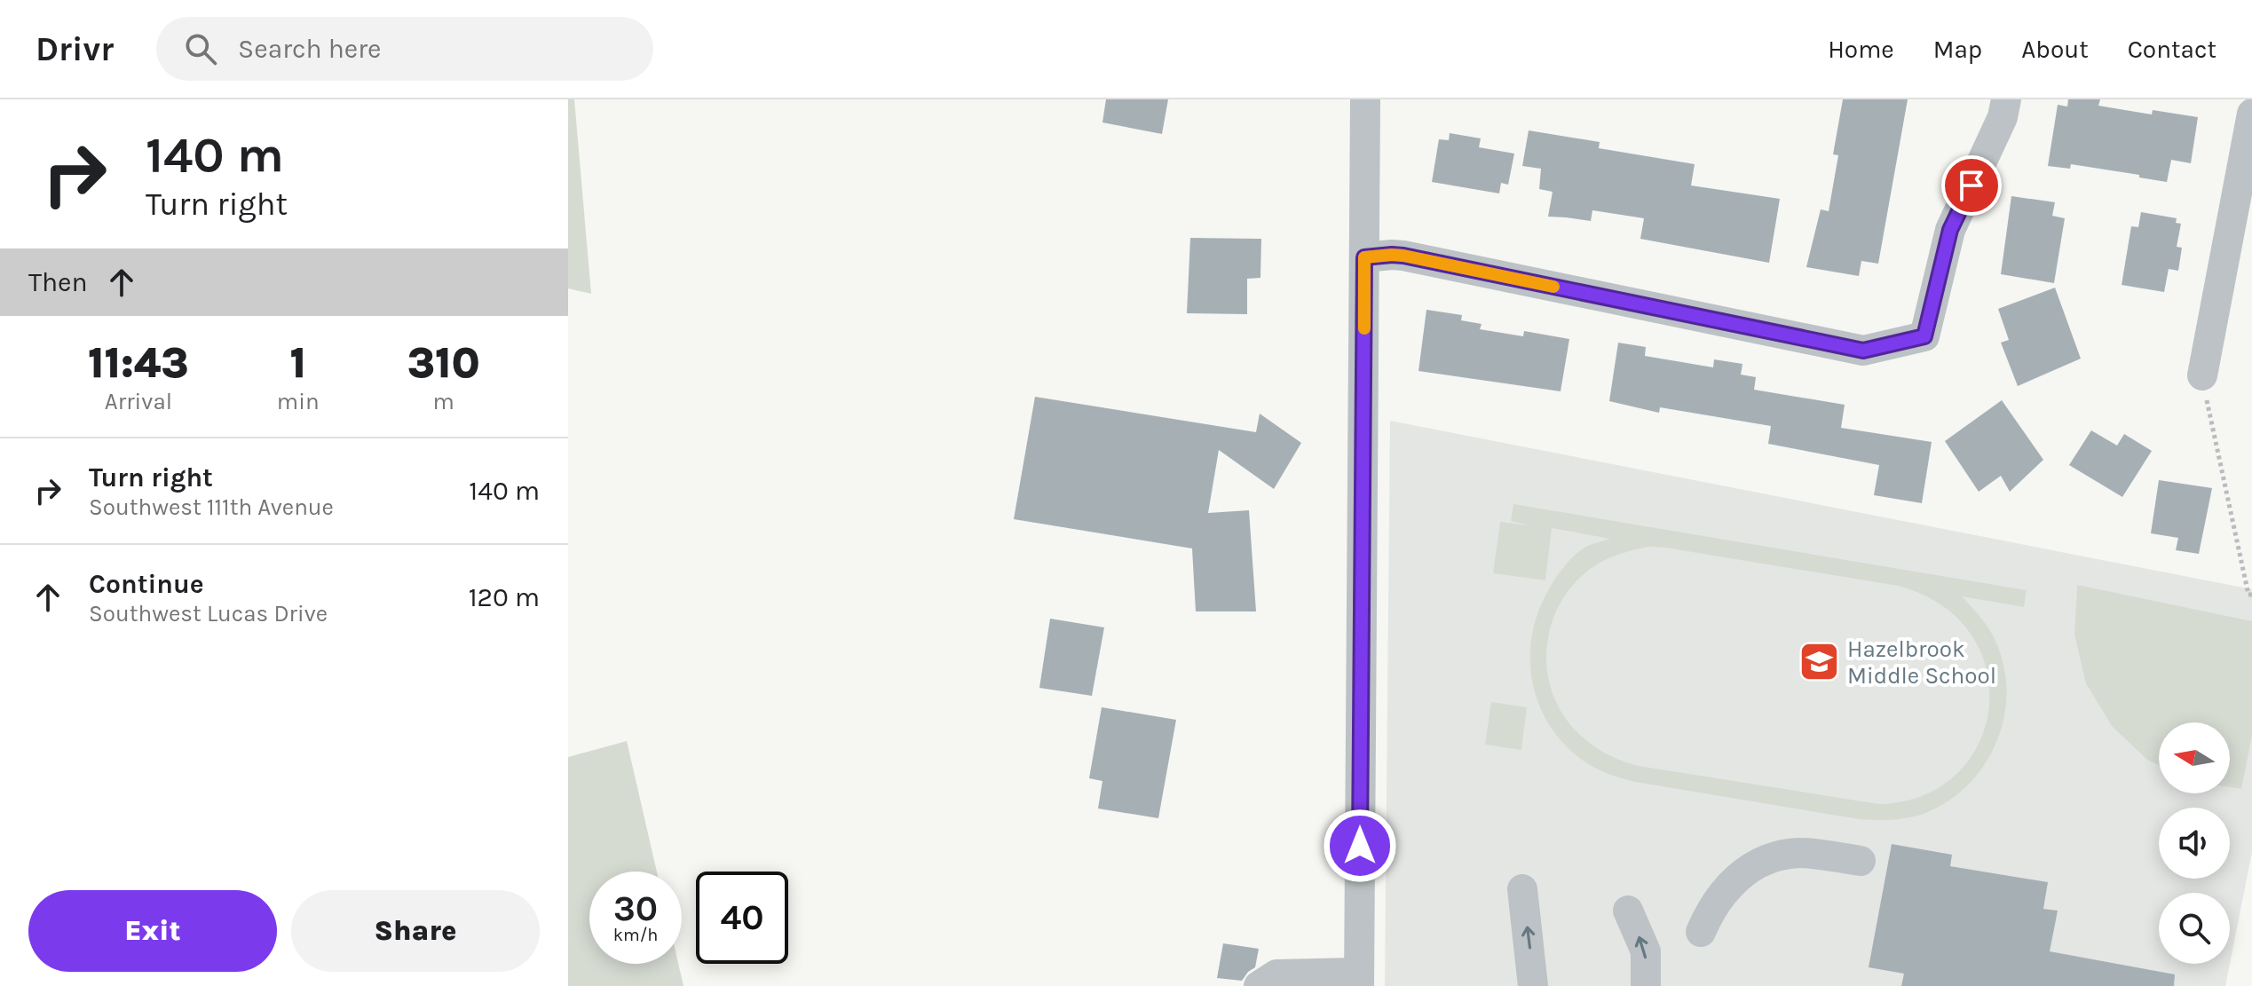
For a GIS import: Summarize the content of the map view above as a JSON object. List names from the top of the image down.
{
  "places": {
    "school or university": ["Hazelbrook Middle School"]
  },
  "north": "left",
  "page": {
    "header": "Drivr",
    "search": "Search here",
    "nav": [
      "Home",
      "Map",
      "About",
      "Contact"
    ],
    "turn": ["140 m", "Turn right"],
    "then": "Then",
    "eta": [
      "11:43",
      "Arrival",
      "1",
      "min",
      "310",
      "m"
    ],
    "list": [
      {
        "name": "Turn right",
        "note": "Southwest 111th Avenue",
        "value": "140 m"
      },
      {
        "name": "Continue",
        "note": "Southwest Lucas Drive",
        "value": "120 m"
      }
    ],
    "speed": "30 km/h",
    "limit": "40",
    "buttons": ["Exit", "Share"]
  }
}
